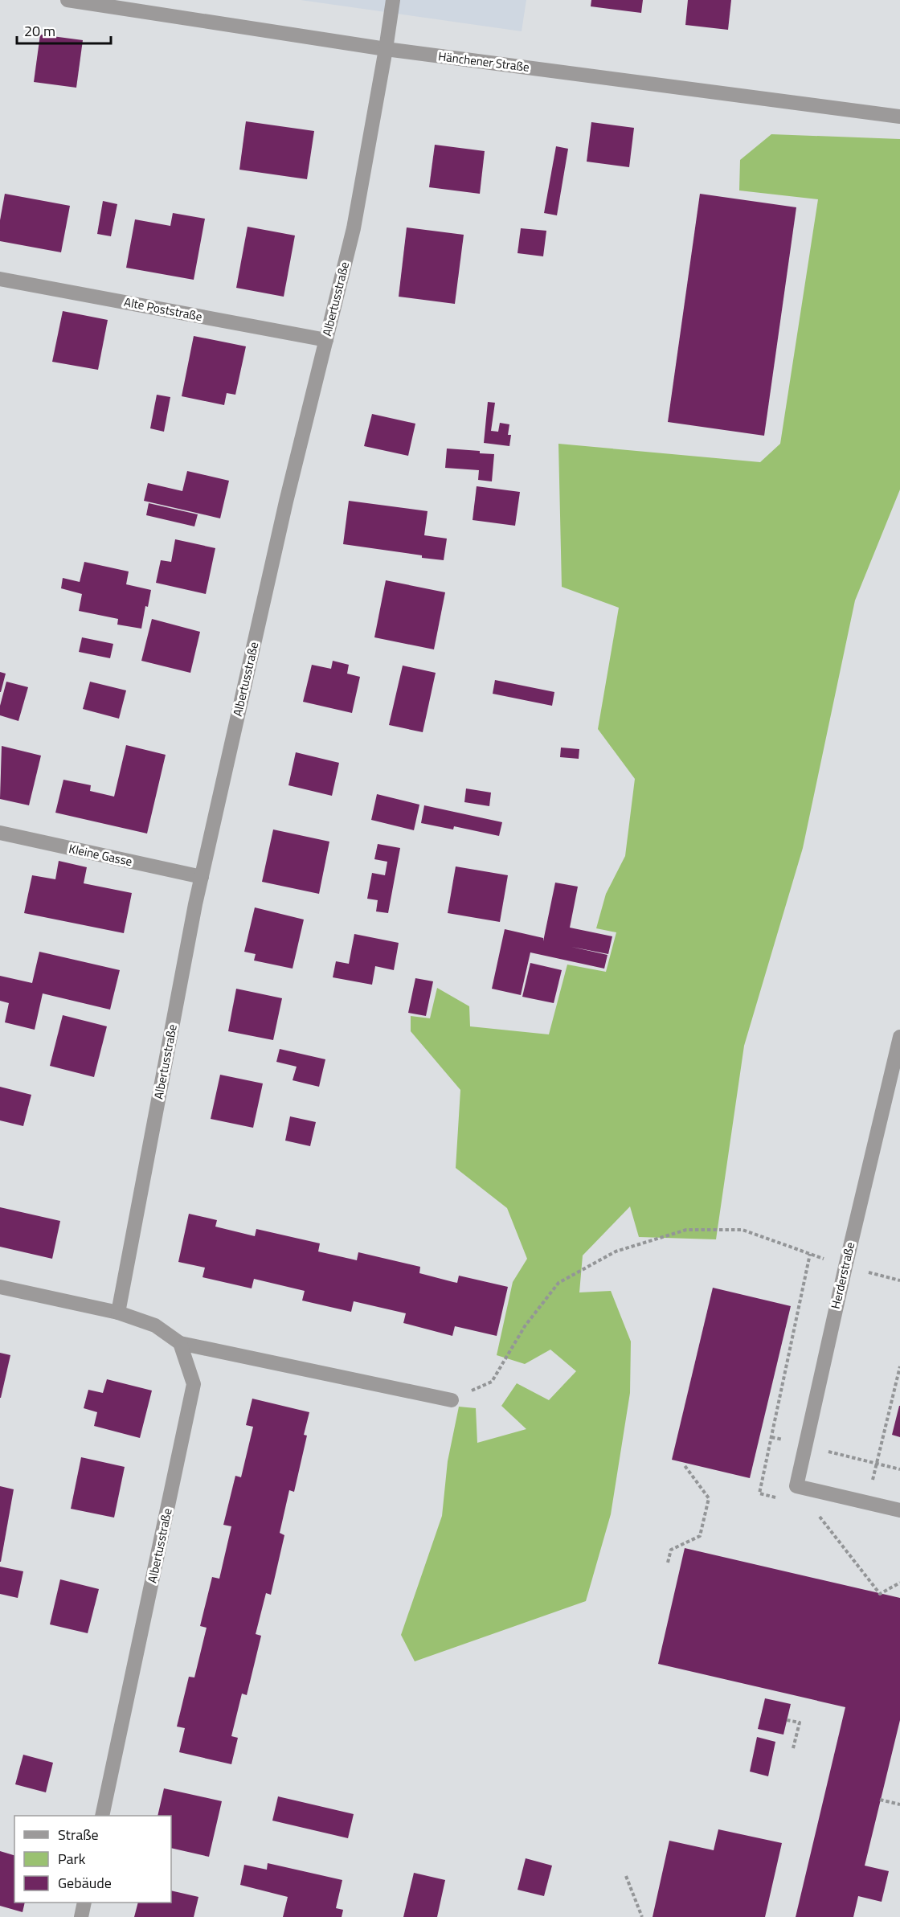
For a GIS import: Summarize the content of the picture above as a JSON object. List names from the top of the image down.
{
  "streets": {
    "street": [
      "Hänchener Straße",
      "Albertusstraße",
      "Alte Poststraße",
      "Kleine Gasse",
      "Herderstraße"
    ]
  },
  "crossings": [
    ["Hänchener Straße", "Albertusstraße"],
    ["Albertusstraße", "Alte Poststraße"],
    ["Albertusstraße", "Kleine Gasse"]
  ],
  "legend": ["Straße", "Park", "Gebäude"],
  "scale_bar": "20 m"
}
